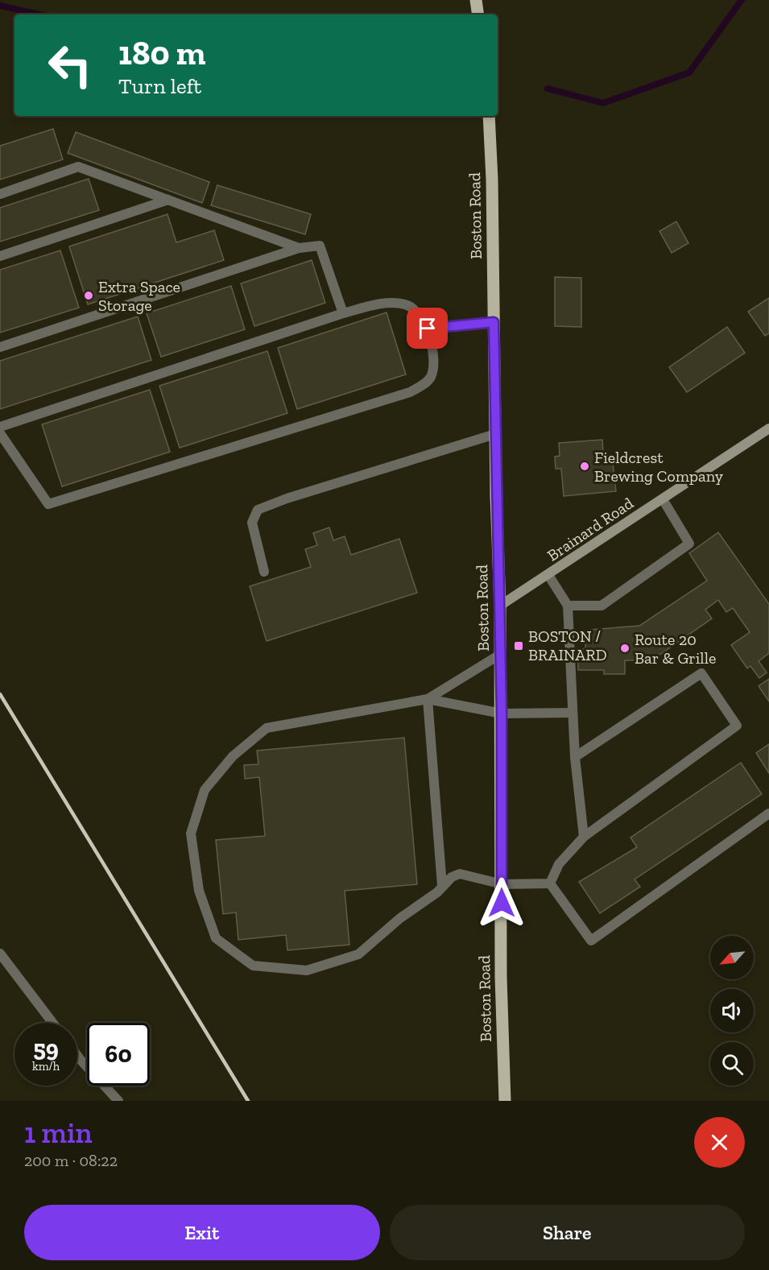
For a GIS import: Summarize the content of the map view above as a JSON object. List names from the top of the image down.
{
  "streets": {
    "main road": ["Boston Road"],
    "street": ["Brainard Road"]
  },
  "crossings": [
    ["Boston Road", "Brainard Road"]
  ],
  "places": {
    "other": ["Extra Space Storage", "Fieldcrest Brewing Company", "Route 20 Bar & Grille"],
    "transit": ["BOSTON / BRAINARD"]
  },
  "north": "bottom left",
  "page": {
    "turn": ["180 m", "Turn left"],
    "speed": "59 km/h",
    "limit": "60",
    "heading": ["1 min", "200 m · 08:22"],
    "buttons": ["Exit", "Share"]
  }
}
